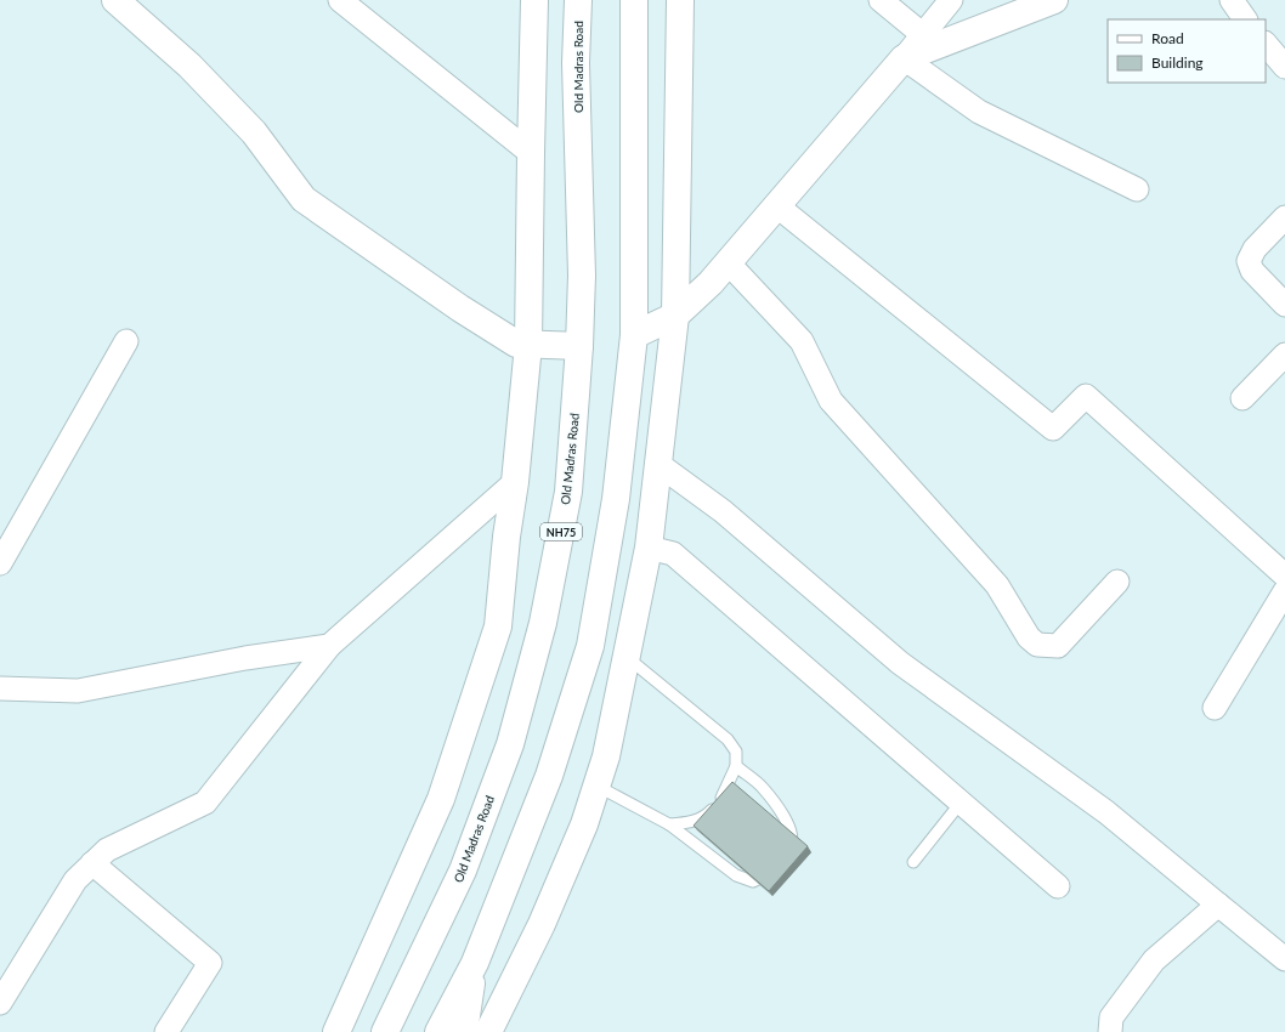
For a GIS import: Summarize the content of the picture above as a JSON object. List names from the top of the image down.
{
  "streets": {
    "main road": ["Old Madras Road", "NH75"]
  },
  "legend": ["Road", "Building"]
}
